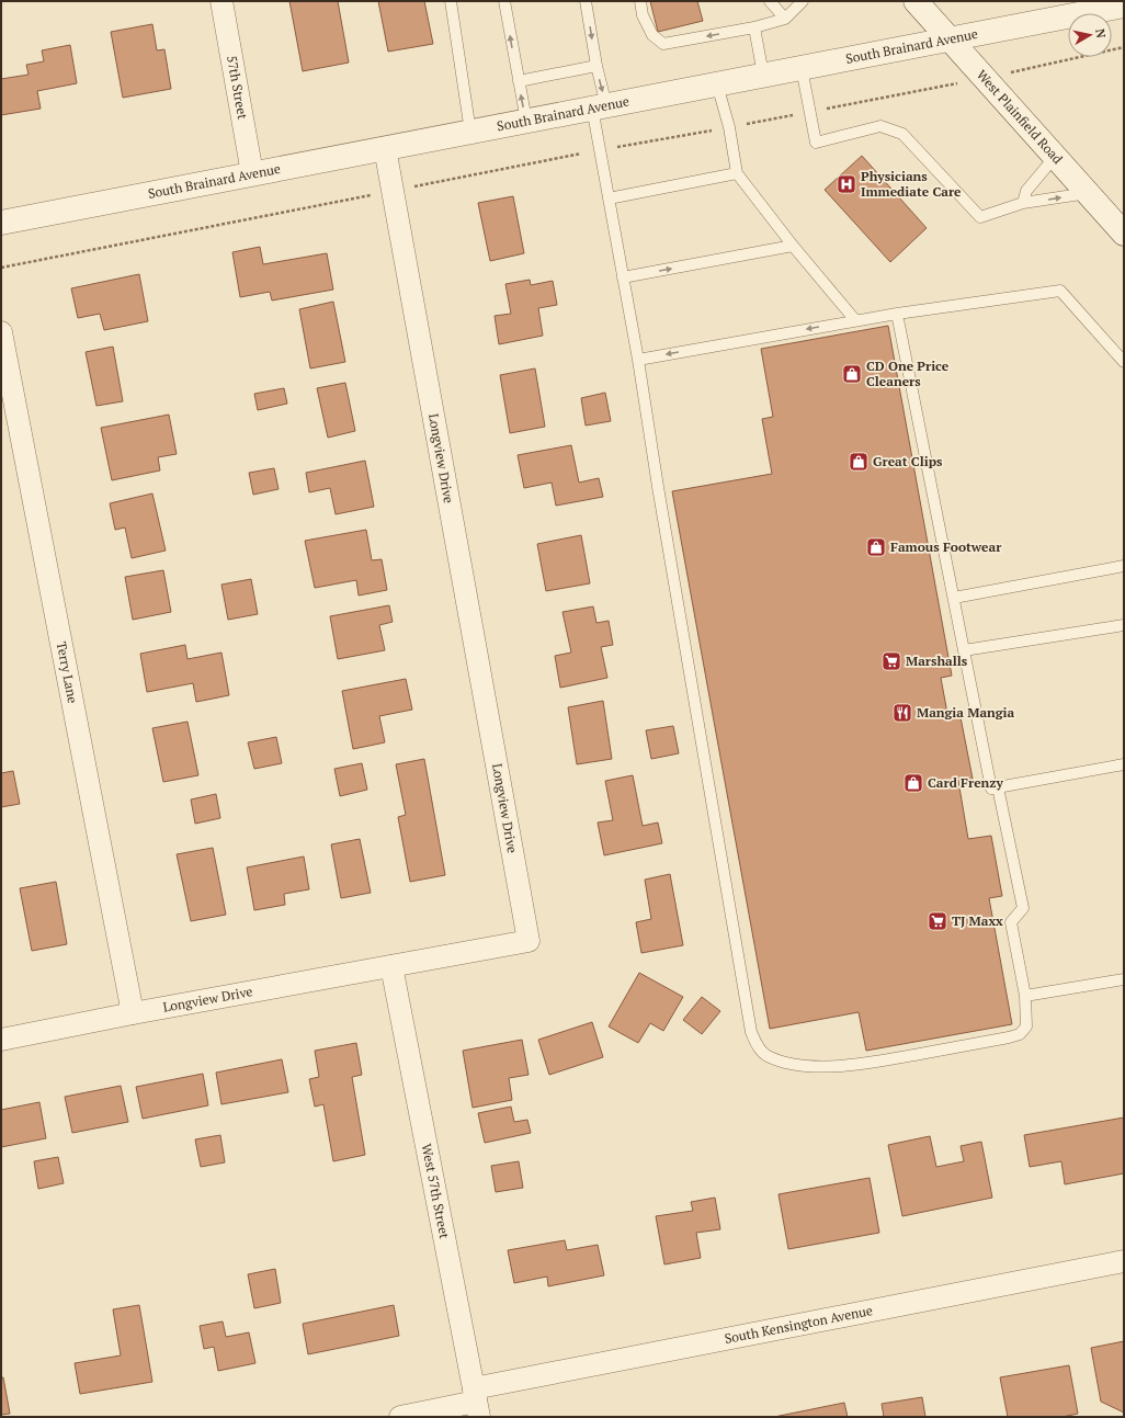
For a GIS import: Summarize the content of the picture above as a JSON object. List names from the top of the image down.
{
  "streets": {
    "street": [
      "South Brainard Avenue",
      "57th Street",
      "West Plainfield Road",
      "Longview Drive",
      "Terry Lane",
      "West 57th Street",
      "South Kensington Avenue"
    ]
  },
  "crossings": [
    ["South Brainard Avenue", "57th Street"],
    ["South Brainard Avenue", "West Plainfield Road"],
    ["South Brainard Avenue", "Longview Drive"],
    ["Longview Drive", "Terry Lane"],
    ["Longview Drive", "West 57th Street"],
    ["West 57th Street", "South Kensington Avenue"]
  ],
  "places": {
    "hospital": ["Physicians Immediate Care"],
    "shop": [
      "CD One Price Cleaners",
      "Great Clips",
      "Famous Footwear",
      "Card Frenzy"
    ],
    "supermarket": ["Marshalls", "TJ Maxx"],
    "restaurant": ["Mangia Mangia"]
  },
  "north": "right"
}
